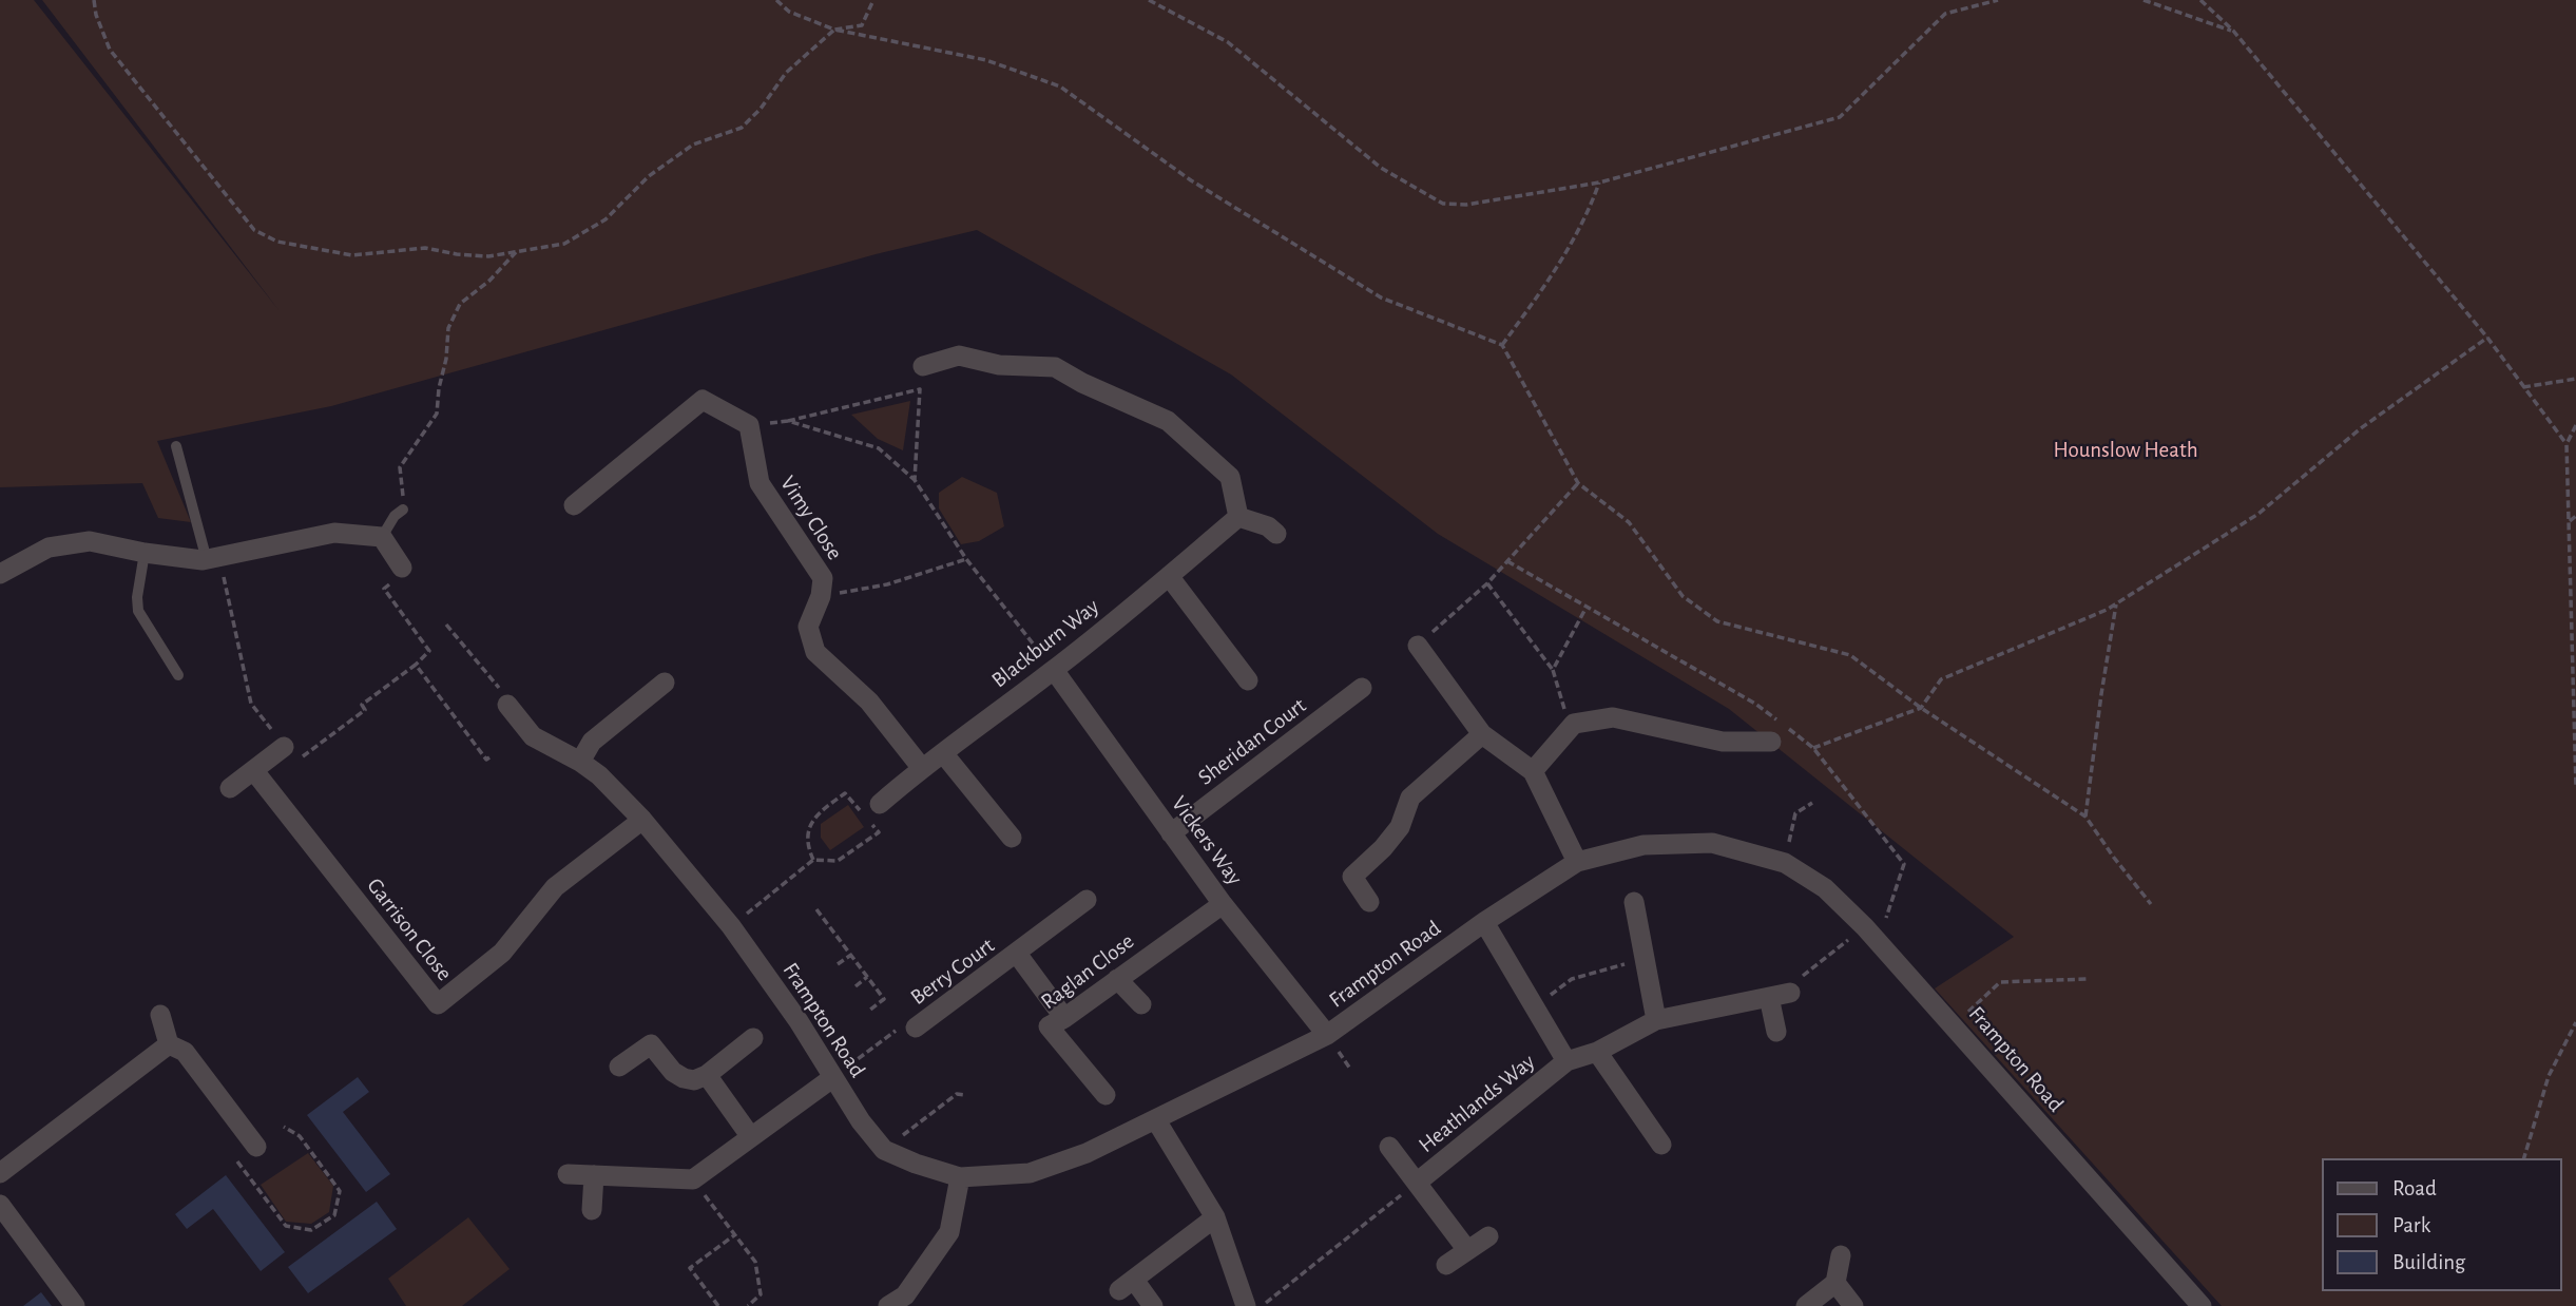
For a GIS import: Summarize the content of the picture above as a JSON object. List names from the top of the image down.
{
  "streets": {
    "street": [
      "Vimy Close",
      "Blackburn Way",
      "Sheridan Court",
      "Vickers Way",
      "Garrison Close",
      "Frampton Road",
      "Berry Court",
      "Raglan Close",
      "Heathlands Way"
    ]
  },
  "crossings": [
    ["Vimy Close", "Blackburn Way"],
    ["Blackburn Way", "Vickers Way"],
    ["Sheridan Court", "Vickers Way"],
    ["Vickers Way", "Frampton Road"],
    ["Vickers Way", "Raglan Close"],
    ["Garrison Close", "Frampton Road"],
    ["Frampton Road", "Heathlands Way"],
    ["Berry Court", "Raglan Close"]
  ],
  "parks": ["Hounslow Heath"],
  "legend": ["Road", "Park", "Building"]
}
